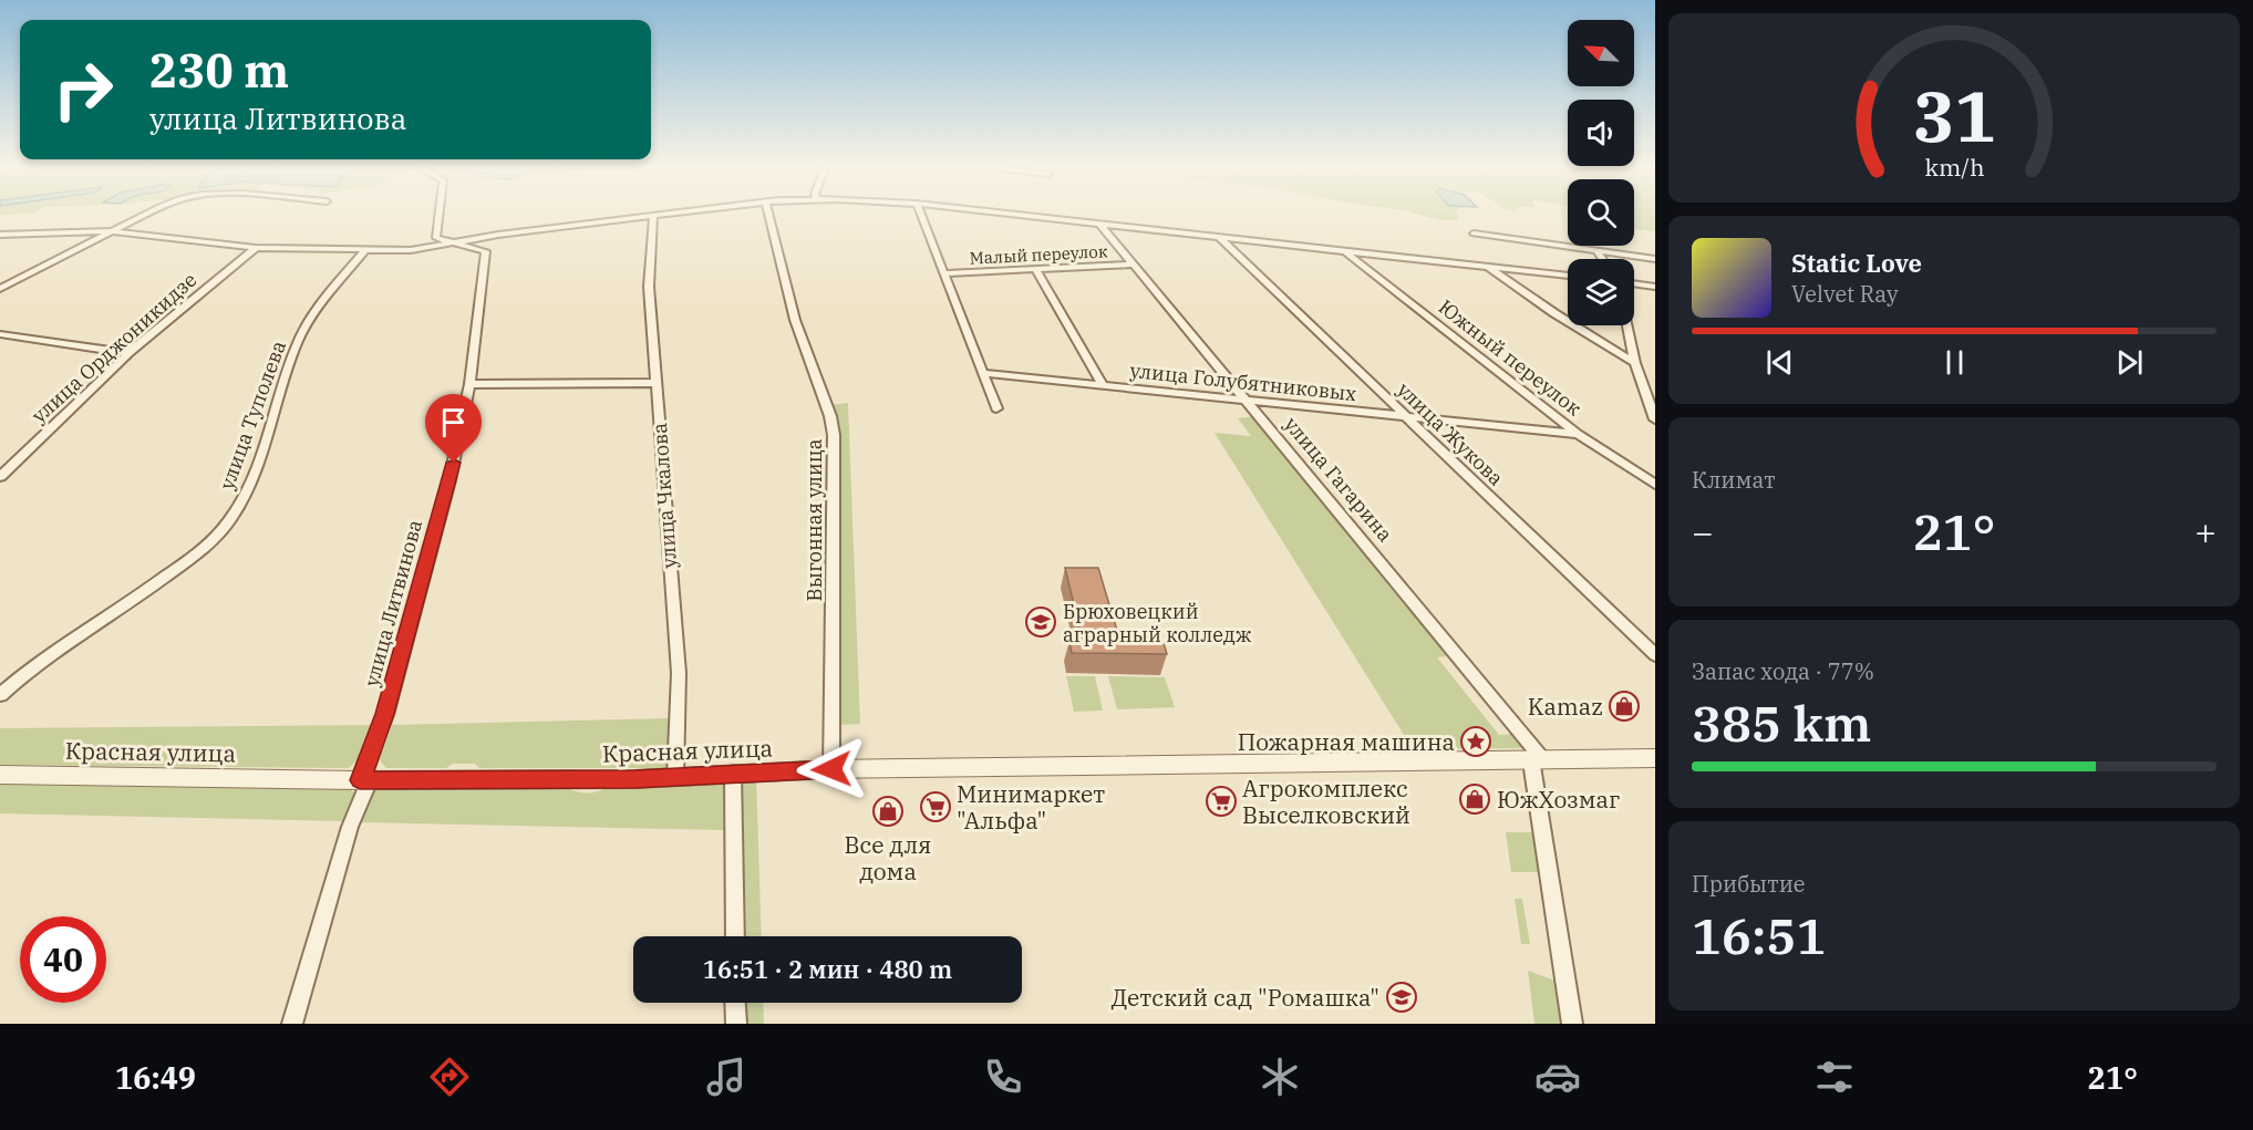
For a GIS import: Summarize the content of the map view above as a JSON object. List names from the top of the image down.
{
  "streets": {
    "street": [
      "Малый переулок",
      "улица Орджоникидзе",
      "Южный переулок",
      "улица Голубятниковых",
      "улица Туполева",
      "улица Жукова",
      "улица Гагарина",
      "улица Чкалова",
      "Выгонная улица",
      "улица Литвинова",
      "Красная улица"
    ]
  },
  "crossings": [
    ["Малый переулок", "улица Гагарина"],
    ["Южный переулок", "улица Голубятниковых"],
    ["улица Голубятниковых", "улица Жукова"],
    ["улица Голубятниковых", "улица Гагарина"],
    ["улица Гагарина", "Красная улица"],
    ["улица Чкалова", "Красная улица"],
    ["Выгонная улица", "Красная улица"],
    ["улица Литвинова", "Красная улица"]
  ],
  "places": {
    "school or university": ["Брюховецкий аграрный колледж", "Детский сад \"Ромашка\""],
    "shop": ["Kamaz", "ЮжХозмаг", "Все для дома"],
    "place": ["Пожарная машина"],
    "supermarket": ["Агрокомплекс Выселковский", "Минимаркет \"Альфа\""]
  },
  "north": "top left",
  "page": {
    "turn": ["230 m", "улица Литвинова"],
    "song": ["Static Love", "Velvet Ray"],
    "tile": [
      "Климат",
      ["Запас хода · 77%", "385 km"],
      ["Прибытие", "16:51"]
    ],
    "heat": ["−", "21°", "+"],
    "limit": "40",
    "trip": "16:51 · 2 мин · 480 m",
    "tabs": ["16:49", "21°"],
    "gauge": ["31", "km/h"]
  }
}
